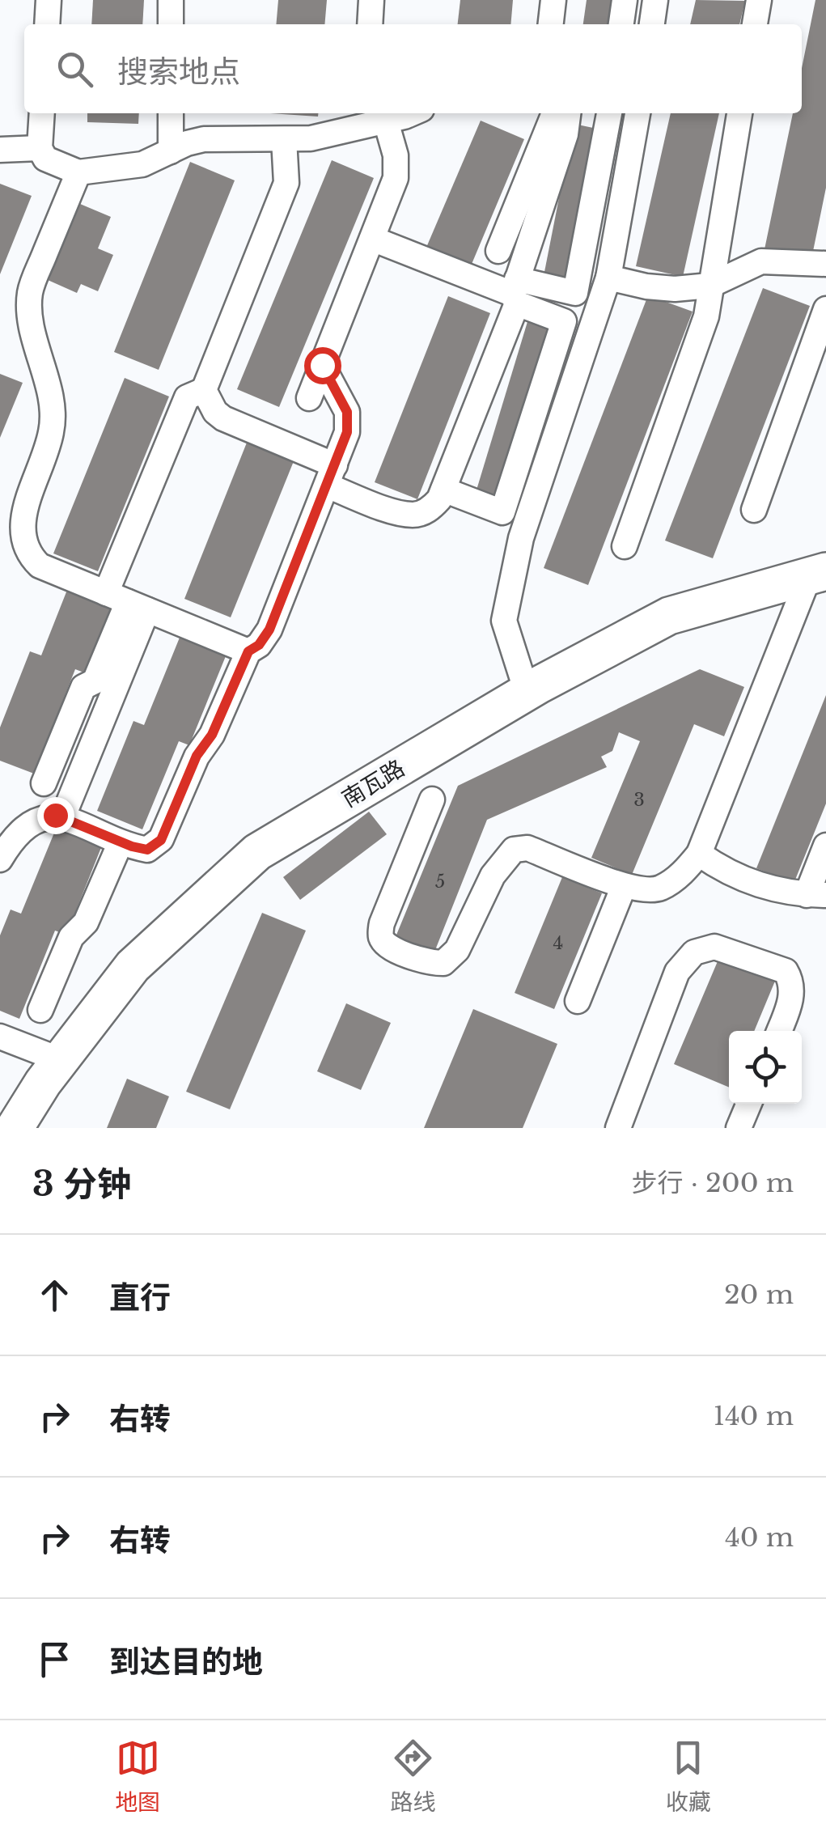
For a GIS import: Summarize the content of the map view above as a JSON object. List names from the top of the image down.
{
  "streets": {
    "street": ["南瓦路"]
  },
  "house_numbers": ["3", "5", "4"],
  "page": {
    "search": "搜索地点",
    "heading": ["3 分钟", "步行 · 200 m"],
    "list": [
      ["直行", "20 m"],
      ["右转", "140 m"],
      ["右转", "40 m"],
      "到达目的地"
    ],
    "nav": ["地图", "路线", "收藏"]
  }
}
